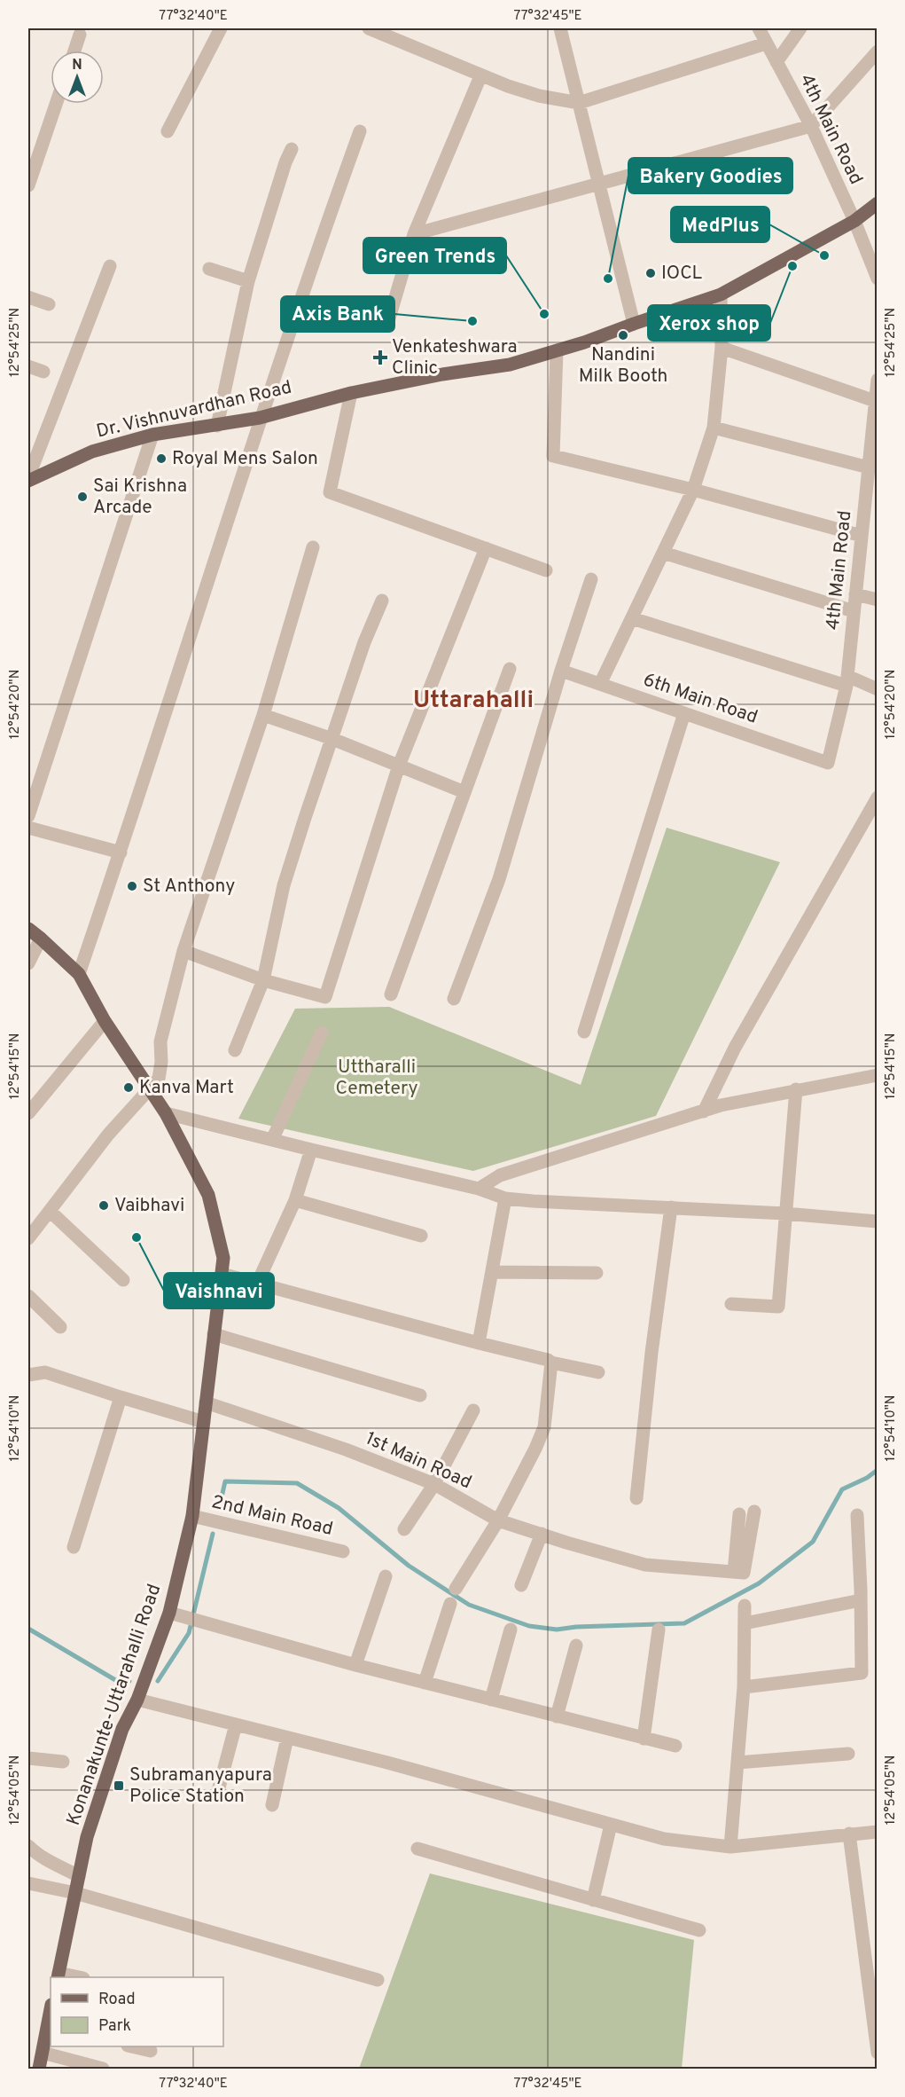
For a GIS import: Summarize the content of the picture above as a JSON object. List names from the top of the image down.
{
  "streets": {
    "main road": ["Dr. Vishnuvardhan Road", "Konanakunte-Uttarahalli Road"],
    "street": [
      "4th Main Road",
      "6th Main Road",
      "1st Main Road",
      "2nd Main Road"
    ]
  },
  "crossings": [
    ["4th Main Road", "Dr. Vishnuvardhan Road"],
    ["4th Main Road", "6th Main Road"],
    ["1st Main Road", "Konanakunte-Uttarahalli Road"],
    ["2nd Main Road", "Konanakunte-Uttarahalli Road"]
  ],
  "districts": ["Uttarahalli"],
  "parks": ["Uttharalli Cemetery"],
  "places": {
    "other": [
      "MedPlus",
      "Xerox shop",
      "IOCL",
      "Bakery Goodies",
      "Green Trends",
      "Axis Bank",
      "Nandini Milk Booth",
      "Royal Mens Salon",
      "Sai Krishna Arcade",
      "St Anthony",
      "Kanva Mart",
      "Vaibhavi",
      "Vaishnavi"
    ],
    "health": ["Venkateshwara Clinic"],
    "transit": ["Subramanyapura Police Station"]
  },
  "legend": ["Road", "Park"],
  "north": "top",
  "coordinates": [
    "77°32'40\"E",
    "77°32'45\"E",
    "12°54'25\"N",
    "12°54'20\"N",
    "12°54'15\"N",
    "12°54'10\"N",
    "12°54'05\"N"
  ]
}
